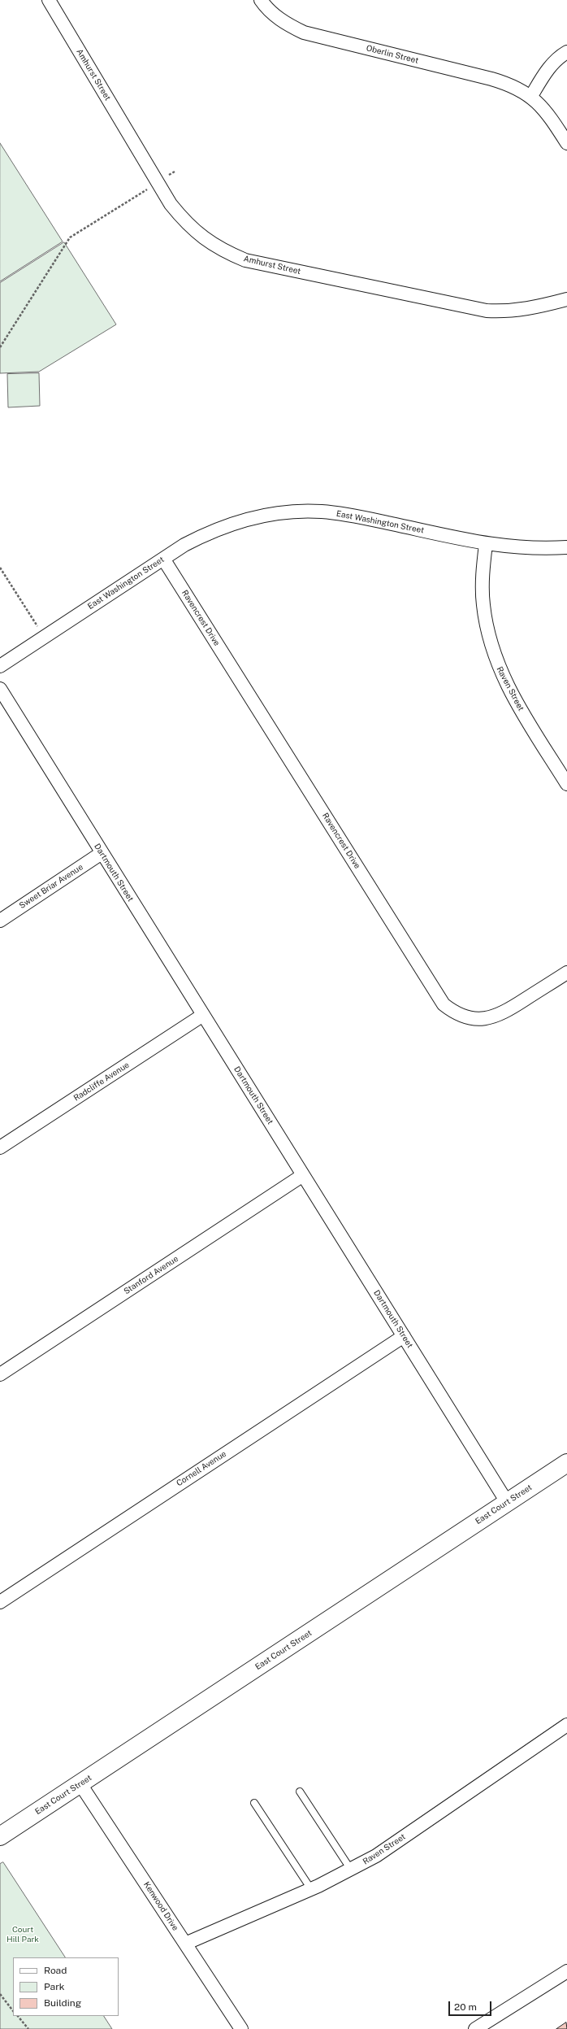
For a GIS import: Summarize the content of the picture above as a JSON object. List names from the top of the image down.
{
  "streets": {
    "street": [
      "Oberlin Street",
      "Amhurst Street",
      "East Washington Street",
      "Ravencrest Drive",
      "Raven Street",
      "Dartmouth Street",
      "Sweet Briar Avenue",
      "Radcliffe Avenue",
      "Stanford Avenue",
      "Cornell Avenue",
      "East Court Street",
      "Kenwood Drive"
    ]
  },
  "crossings": [
    ["East Washington Street", "Ravencrest Drive"],
    ["East Washington Street", "Raven Street"],
    ["Raven Street", "Kenwood Drive"],
    ["Dartmouth Street", "Sweet Briar Avenue"],
    ["Dartmouth Street", "Radcliffe Avenue"],
    ["Dartmouth Street", "Stanford Avenue"],
    ["Dartmouth Street", "Cornell Avenue"],
    ["Dartmouth Street", "East Court Street"],
    ["East Court Street", "Kenwood Drive"]
  ],
  "parks": ["Court Hill Park"],
  "legend": ["Road", "Park", "Building"],
  "scale_bar": "20 m"
}
